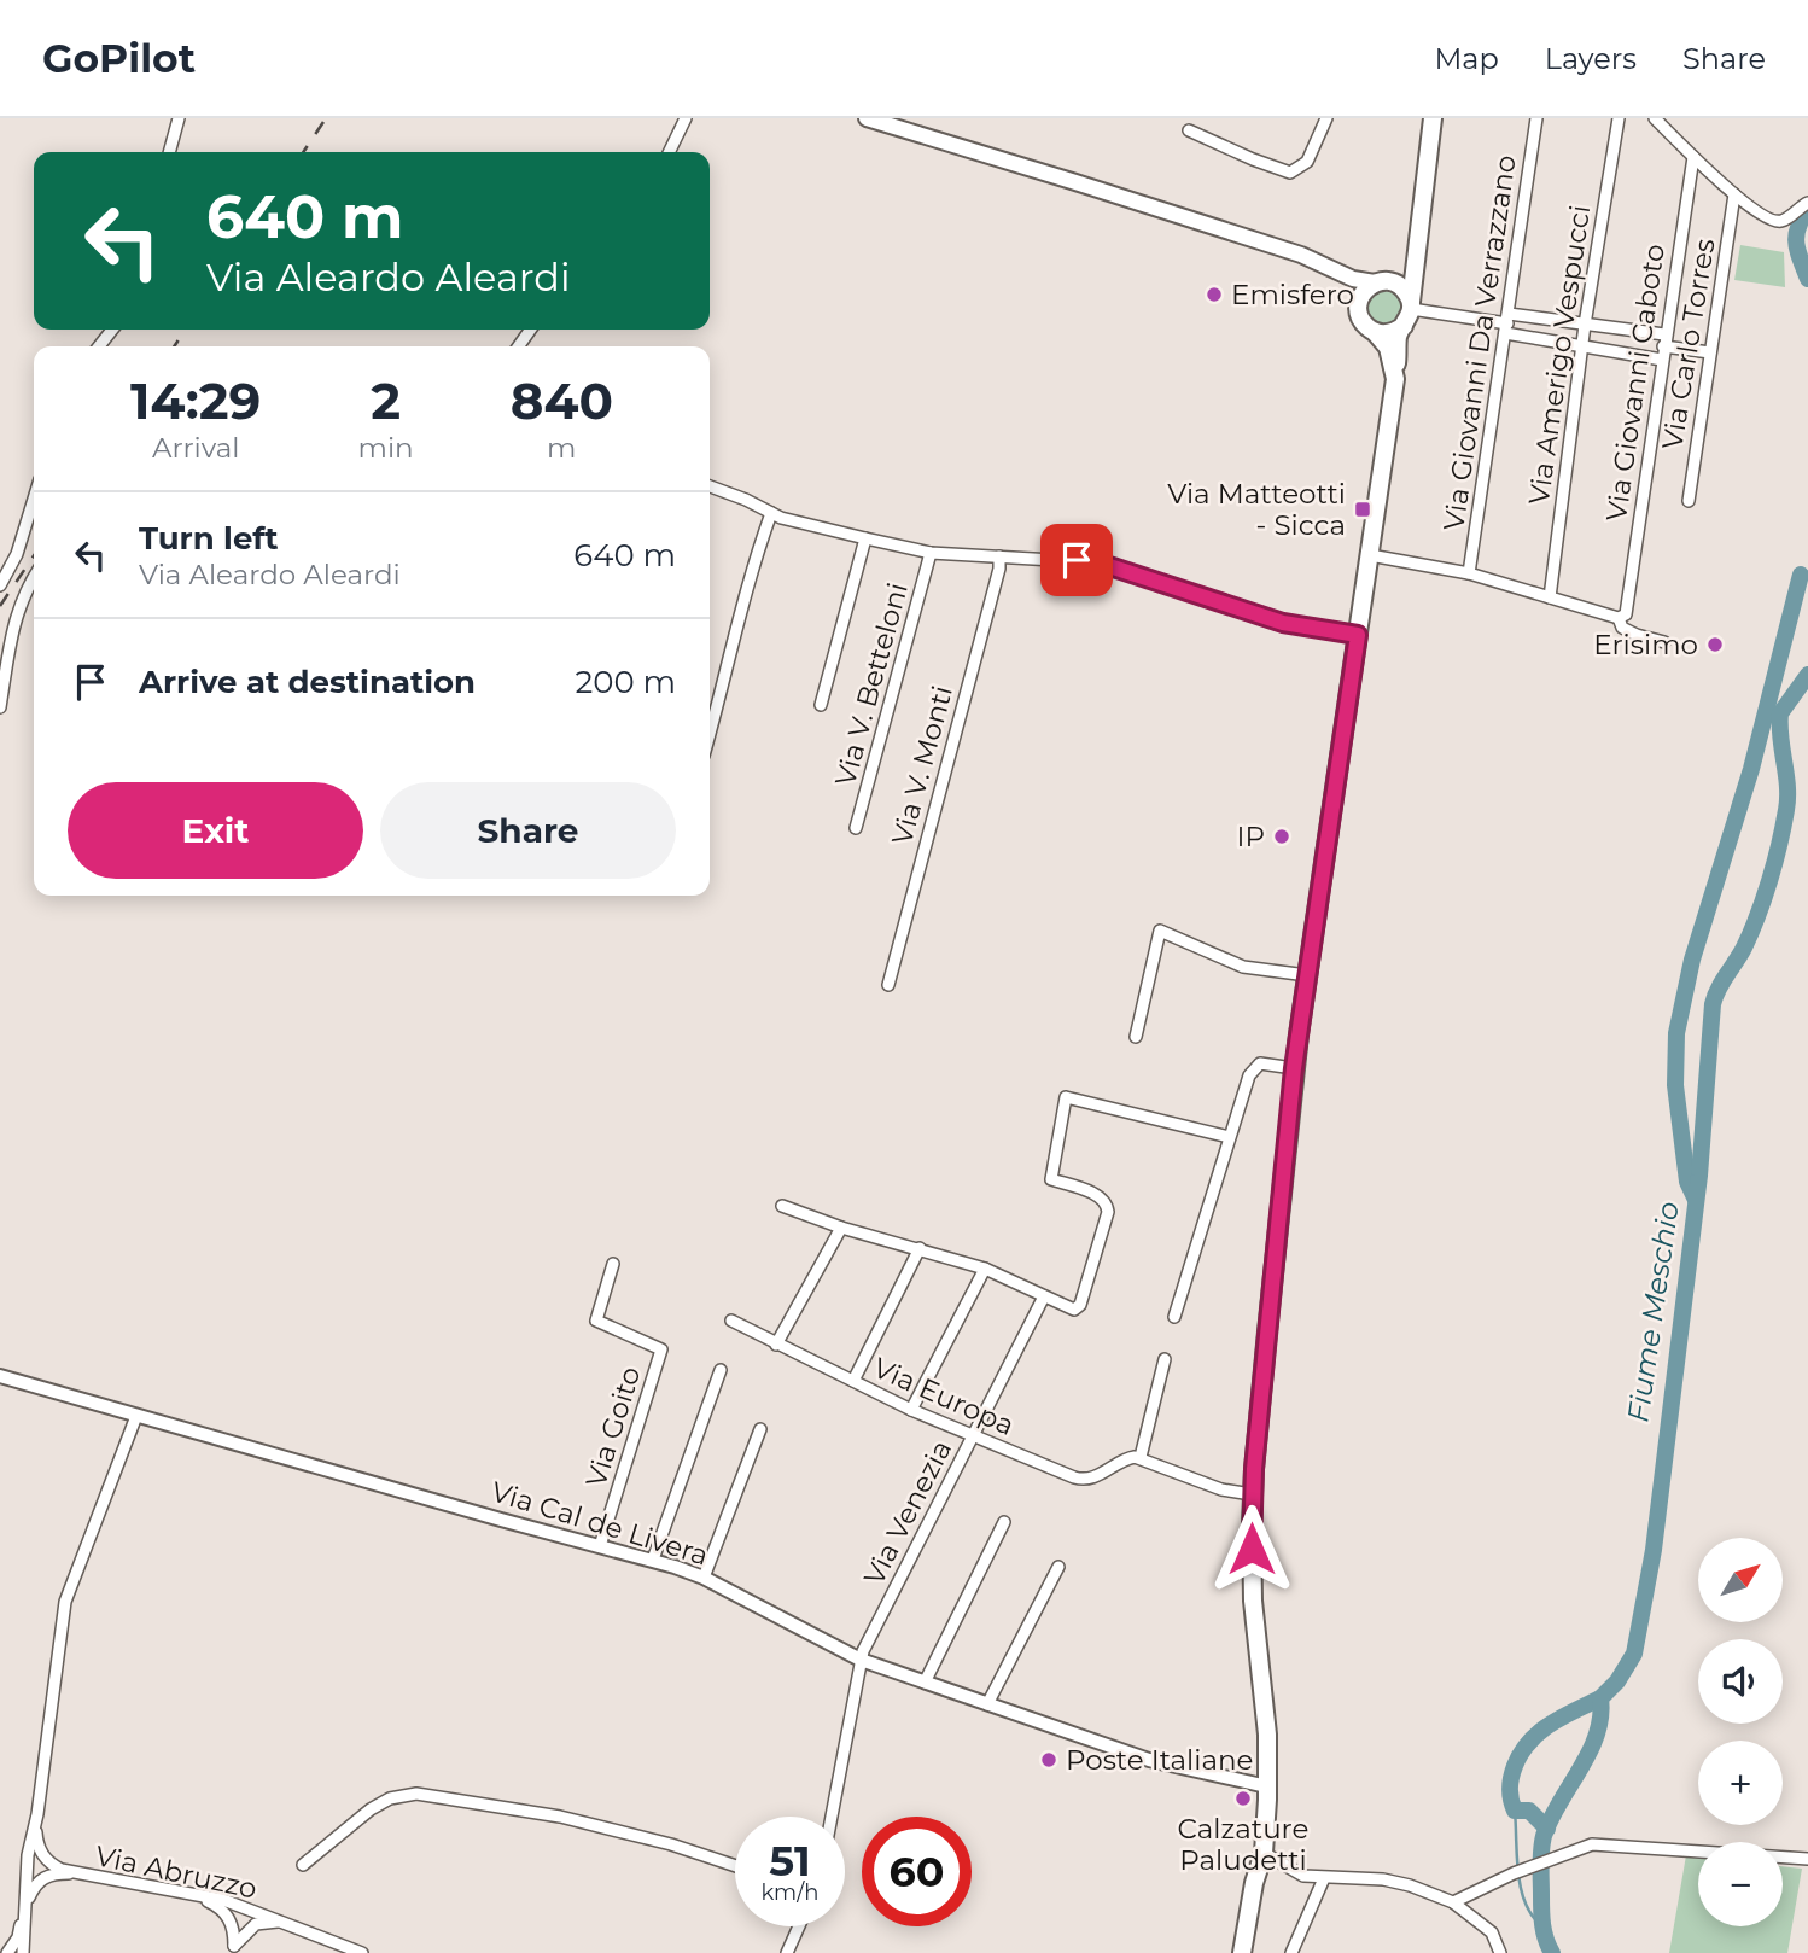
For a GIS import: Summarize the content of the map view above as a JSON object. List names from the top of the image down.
{
  "streets": {
    "street": [
      "Via Giovanni Da Verrazzano",
      "Via Carlo Torres",
      "Via Amerigo Vespucci",
      "Via Giovanni Caboto",
      "Via V. Betteloni",
      "Via V. Monti",
      "Via Europa",
      "Via Goito",
      "Via Venezia",
      "Via Cal de Livera",
      "Via Abruzzo"
    ]
  },
  "crossings": [
    ["Via Europa", "Via Venezia"],
    ["Via Goito", "Via Cal de Livera"],
    ["Via Venezia", "Via Cal de Livera"]
  ],
  "water": ["Fiume Meschio"],
  "places": {
    "other": [
      "Emisfero",
      "Erisimo",
      "IP",
      "Poste Italiane",
      "Calzature Paludetti"
    ],
    "transit": ["Via Matteotti - Sicca"]
  },
  "north": "top right",
  "page": {
    "header": "GoPilot",
    "nav": ["Map", "Layers", "Share"],
    "turn": ["640 m", "Via Aleardo Aleardi"],
    "eta": [
      "14:29",
      "Arrival",
      "2",
      "min",
      "840",
      "m"
    ],
    "list": [
      {
        "name": "Turn left",
        "note": "Via Aleardo Aleardi",
        "value": "640 m"
      },
      {
        "name": "Arrive at destination",
        "value": "200 m"
      }
    ],
    "buttons": ["Exit", "Share"],
    "map_buttons": ["+", "−"],
    "speed": "51 km/h",
    "limit": "60"
  }
}
